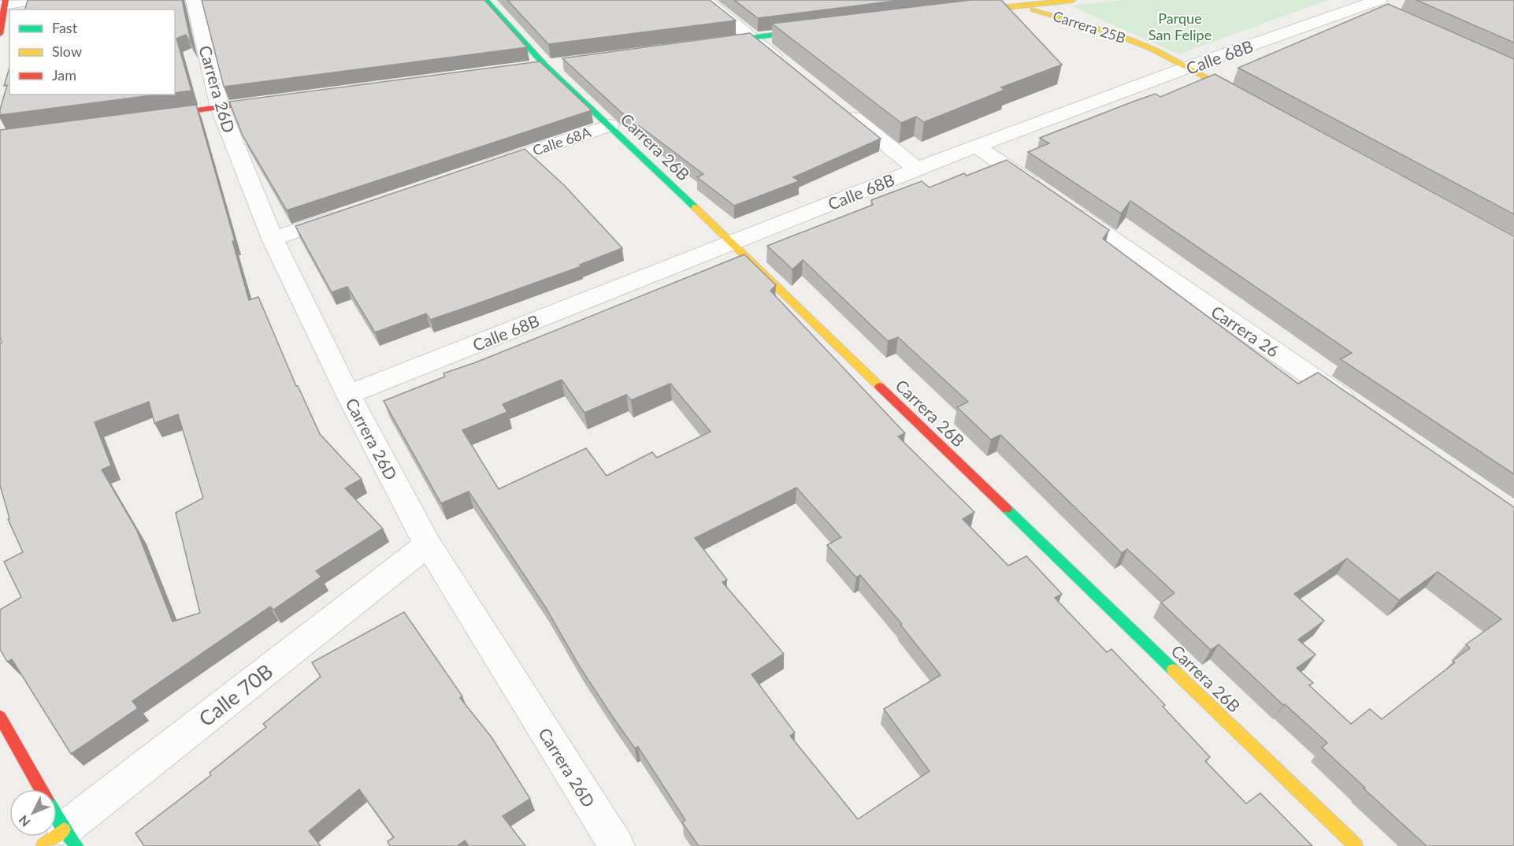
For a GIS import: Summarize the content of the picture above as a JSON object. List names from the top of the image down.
{
  "streets": {
    "street": [
      "Carrera 25B",
      "Calle 68B",
      "Carrera 26D",
      "Calle 68A",
      "Carrera 26B",
      "Carrera 26",
      "Calle 70B"
    ]
  },
  "crossings": [
    ["Carrera 25B", "Calle 68B"],
    ["Calle 68B", "Carrera 26D"],
    ["Calle 68B", "Carrera 26B"],
    ["Calle 68B", "Carrera 26"],
    ["Carrera 26D", "Calle 70B"],
    ["Calle 68A", "Carrera 26B"]
  ],
  "parks": ["Parque San Felipe"],
  "legend": ["Fast", "Slow", "Jam"],
  "north": "bottom left"
}
